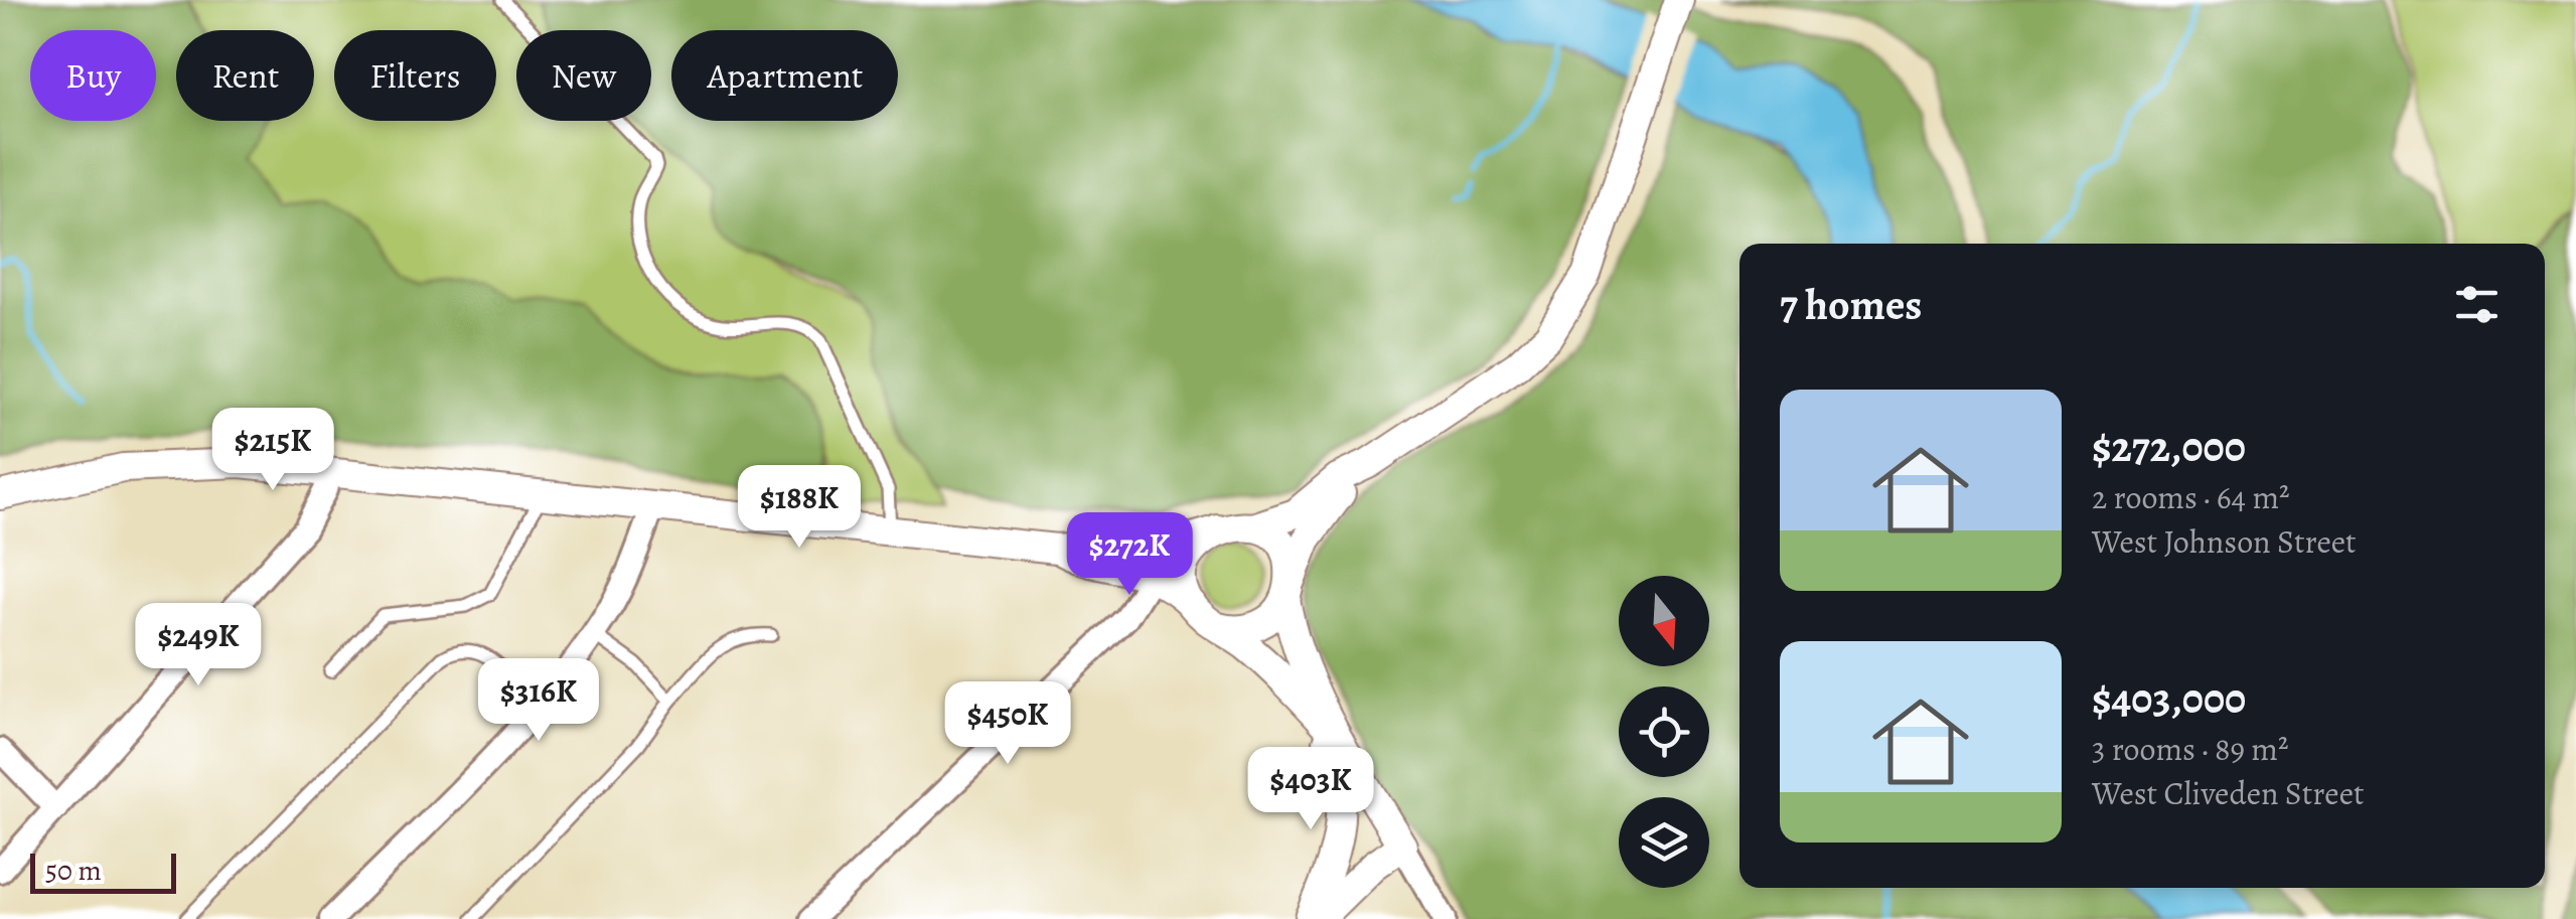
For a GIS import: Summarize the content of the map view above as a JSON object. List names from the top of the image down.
{
  "scale_bar": "50 m",
  "north": "bottom",
  "page": {
    "chip": [
      "Buy",
      "Rent",
      "Filters",
      "New",
      "Apartment"
    ],
    "heading": "7 homes",
    "list": [
      {
        "name": "$272,000",
        "note": "2 rooms · 64 m² · West Johnson Street"
      },
      {
        "name": "$403,000",
        "note": "3 rooms · 89 m² · West Cliveden Street"
      }
    ],
    "price": [
      "$215K",
      "$188K",
      "$272K",
      "$249K",
      "$316K",
      "$450K",
      "$403K"
    ],
    "scale": "50 m"
  }
}
